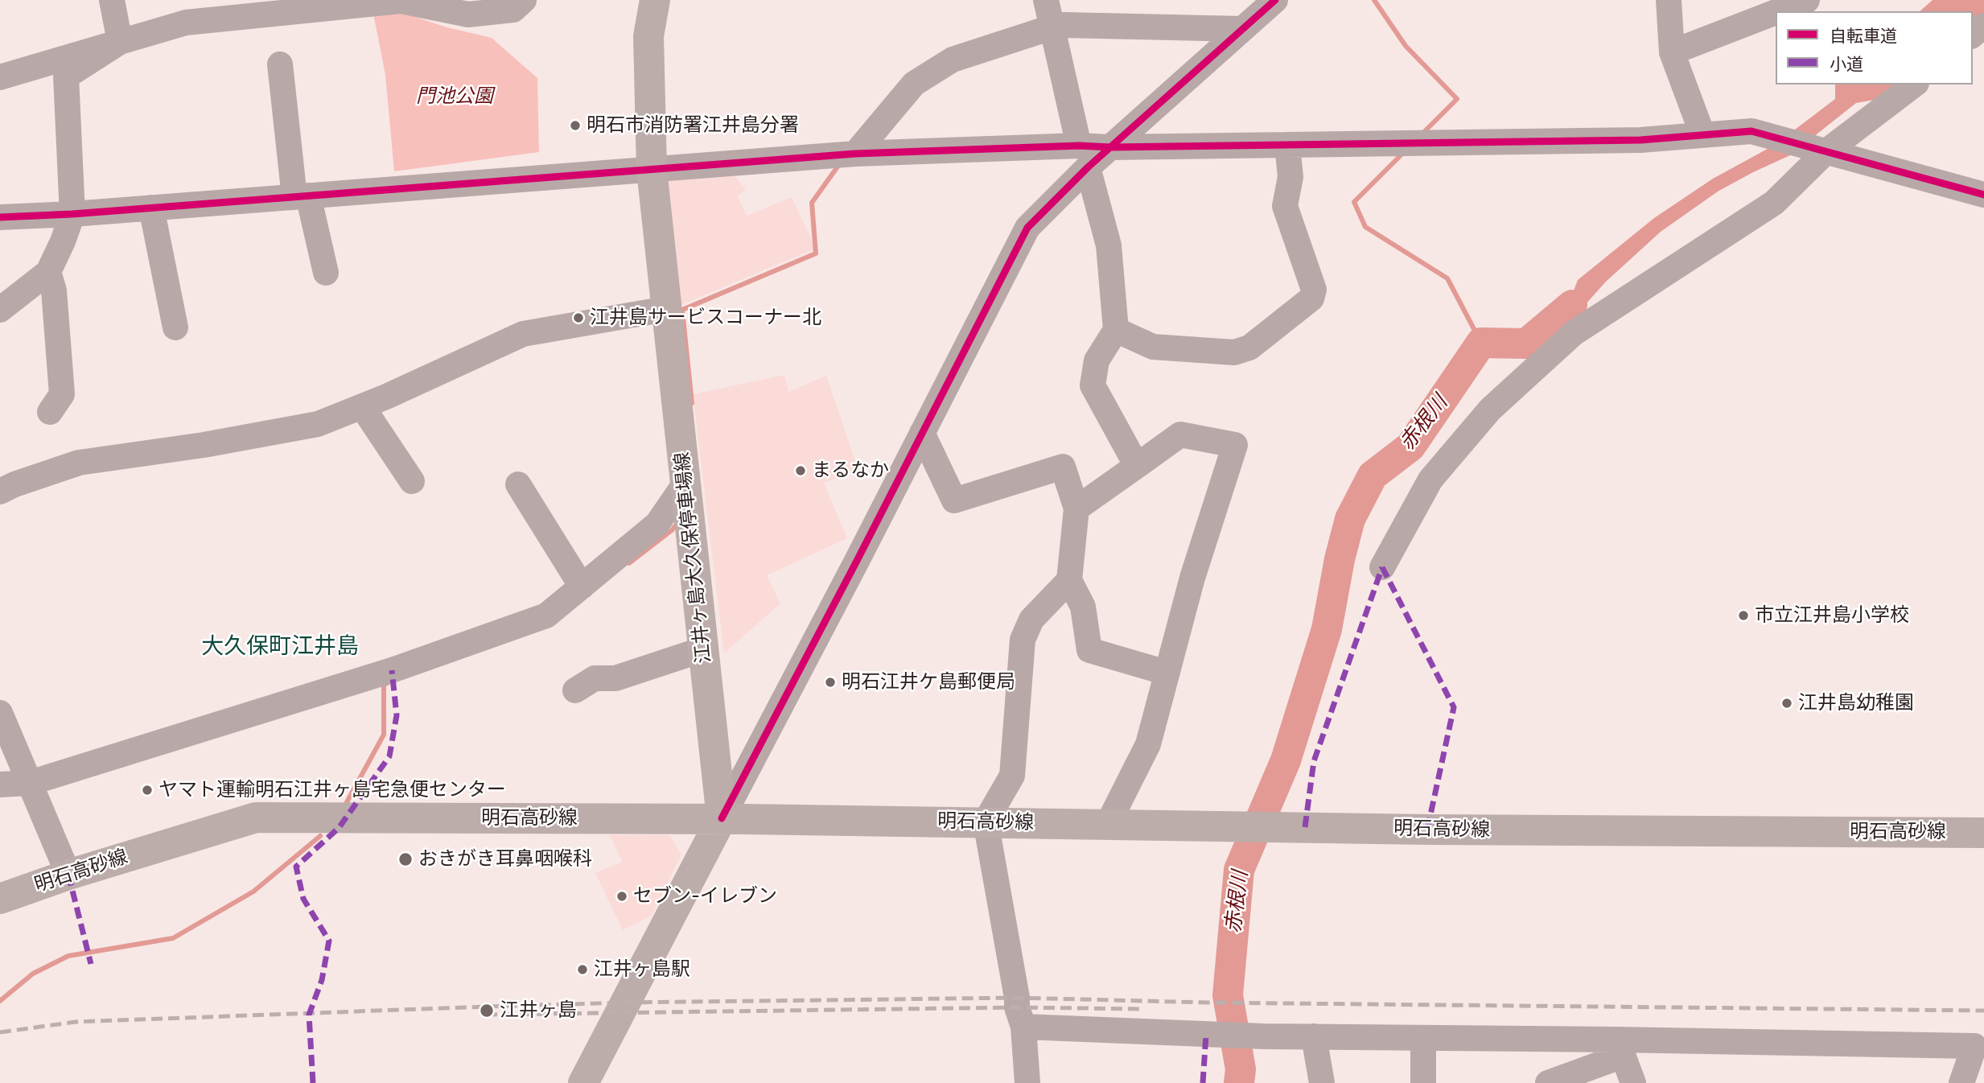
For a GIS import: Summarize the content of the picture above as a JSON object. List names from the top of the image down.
{
  "streets": {
    "main road": ["江井ヶ島大久保停車場線", "明石高砂線"]
  },
  "crossings": [
    ["江井ヶ島大久保停車場線", "明石高砂線"]
  ],
  "districts": ["大久保町江井島"],
  "water": ["赤根川"],
  "parks": ["門池公園"],
  "places": [
    "明石市消防署江井島分署",
    "江井島サービスコーナー北",
    "まるなか",
    "市立江井島小学校",
    "明石江井ケ島郵便局",
    "江井島幼稚園",
    "ヤマト運輸明石江井ヶ島宅急便センター",
    "おきがき耳鼻咽喉科",
    "セブン-イレブン",
    "江井ヶ島駅",
    "江井ヶ島"
  ],
  "legend": ["自転車道", "小道"]
}
